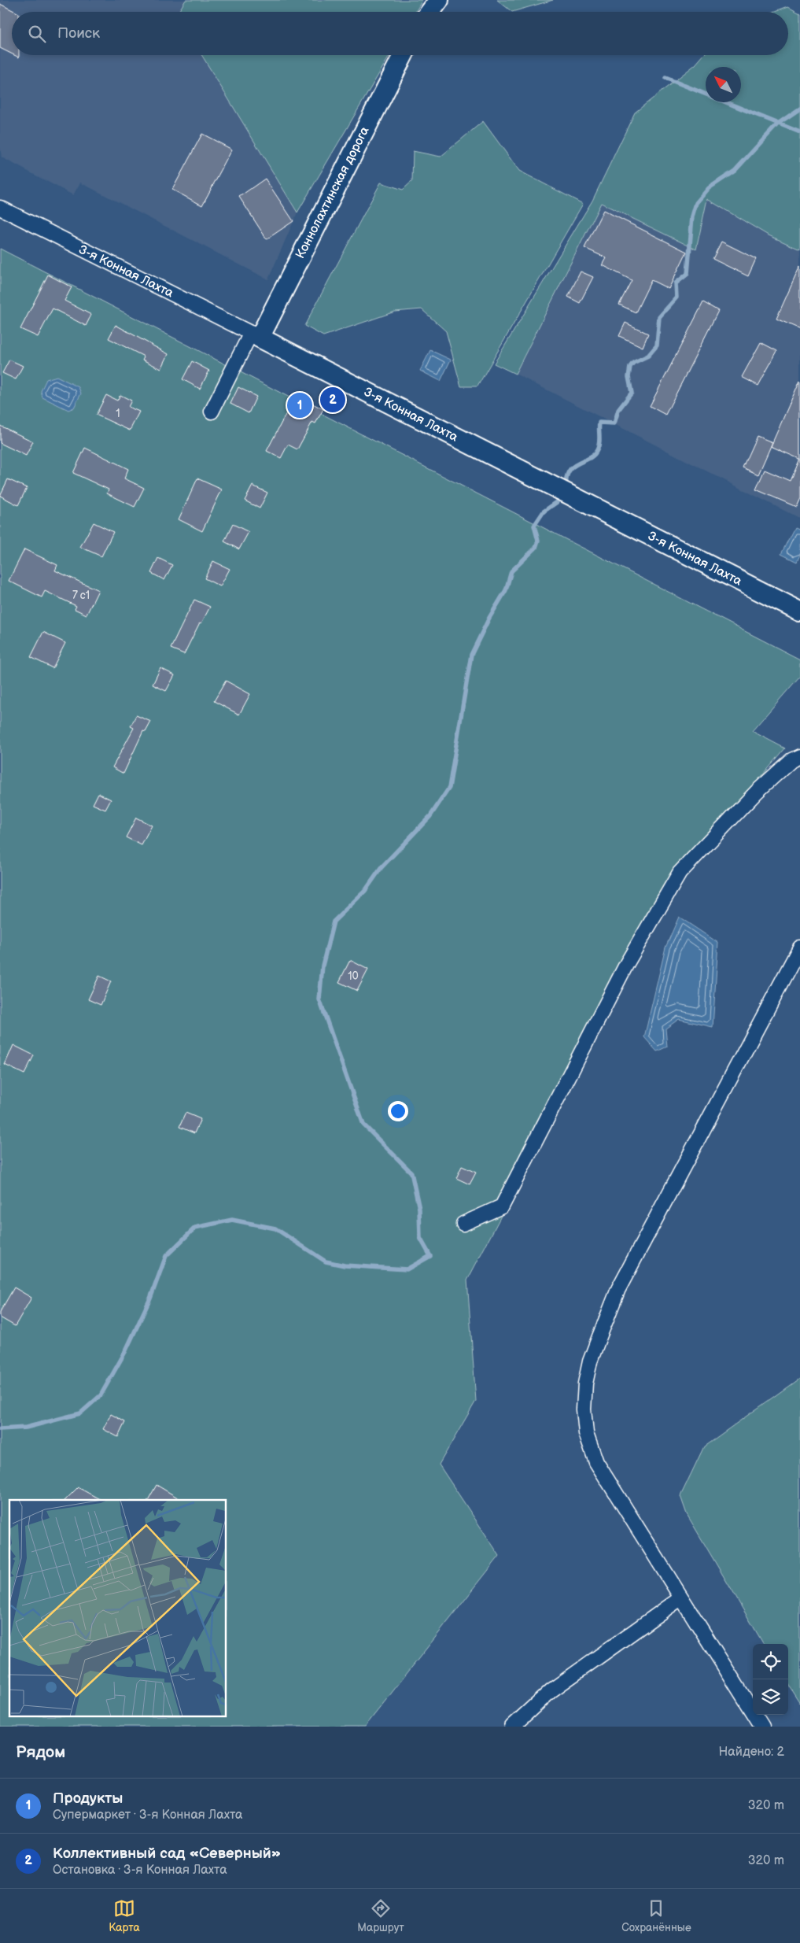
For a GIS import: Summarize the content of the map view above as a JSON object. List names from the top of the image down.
{
  "streets": {
    "main road": ["Коннолахтинская дорога", "3-я Конная Лахта"]
  },
  "crossings": [
    ["Коннолахтинская дорога", "3-я Конная Лахта"]
  ],
  "house_numbers": ["1", "7 с1", "10"],
  "north": "top left",
  "page": {
    "search": "Поиск",
    "pins": ["2", "1"],
    "heading": ["Рядом", "Найдено: 2"],
    "list": [
      {
        "mark": "1",
        "name": "Продукты",
        "note": "Супермаркет · 3-я Конная Лахта",
        "value": "320 m"
      },
      {
        "mark": "2",
        "name": "Коллективный сад «Северный»",
        "note": "Остановка · 3-я Конная Лахта",
        "value": "320 m"
      }
    ],
    "nav": ["Карта", "Маршрут", "Сохранённые"]
  }
}
